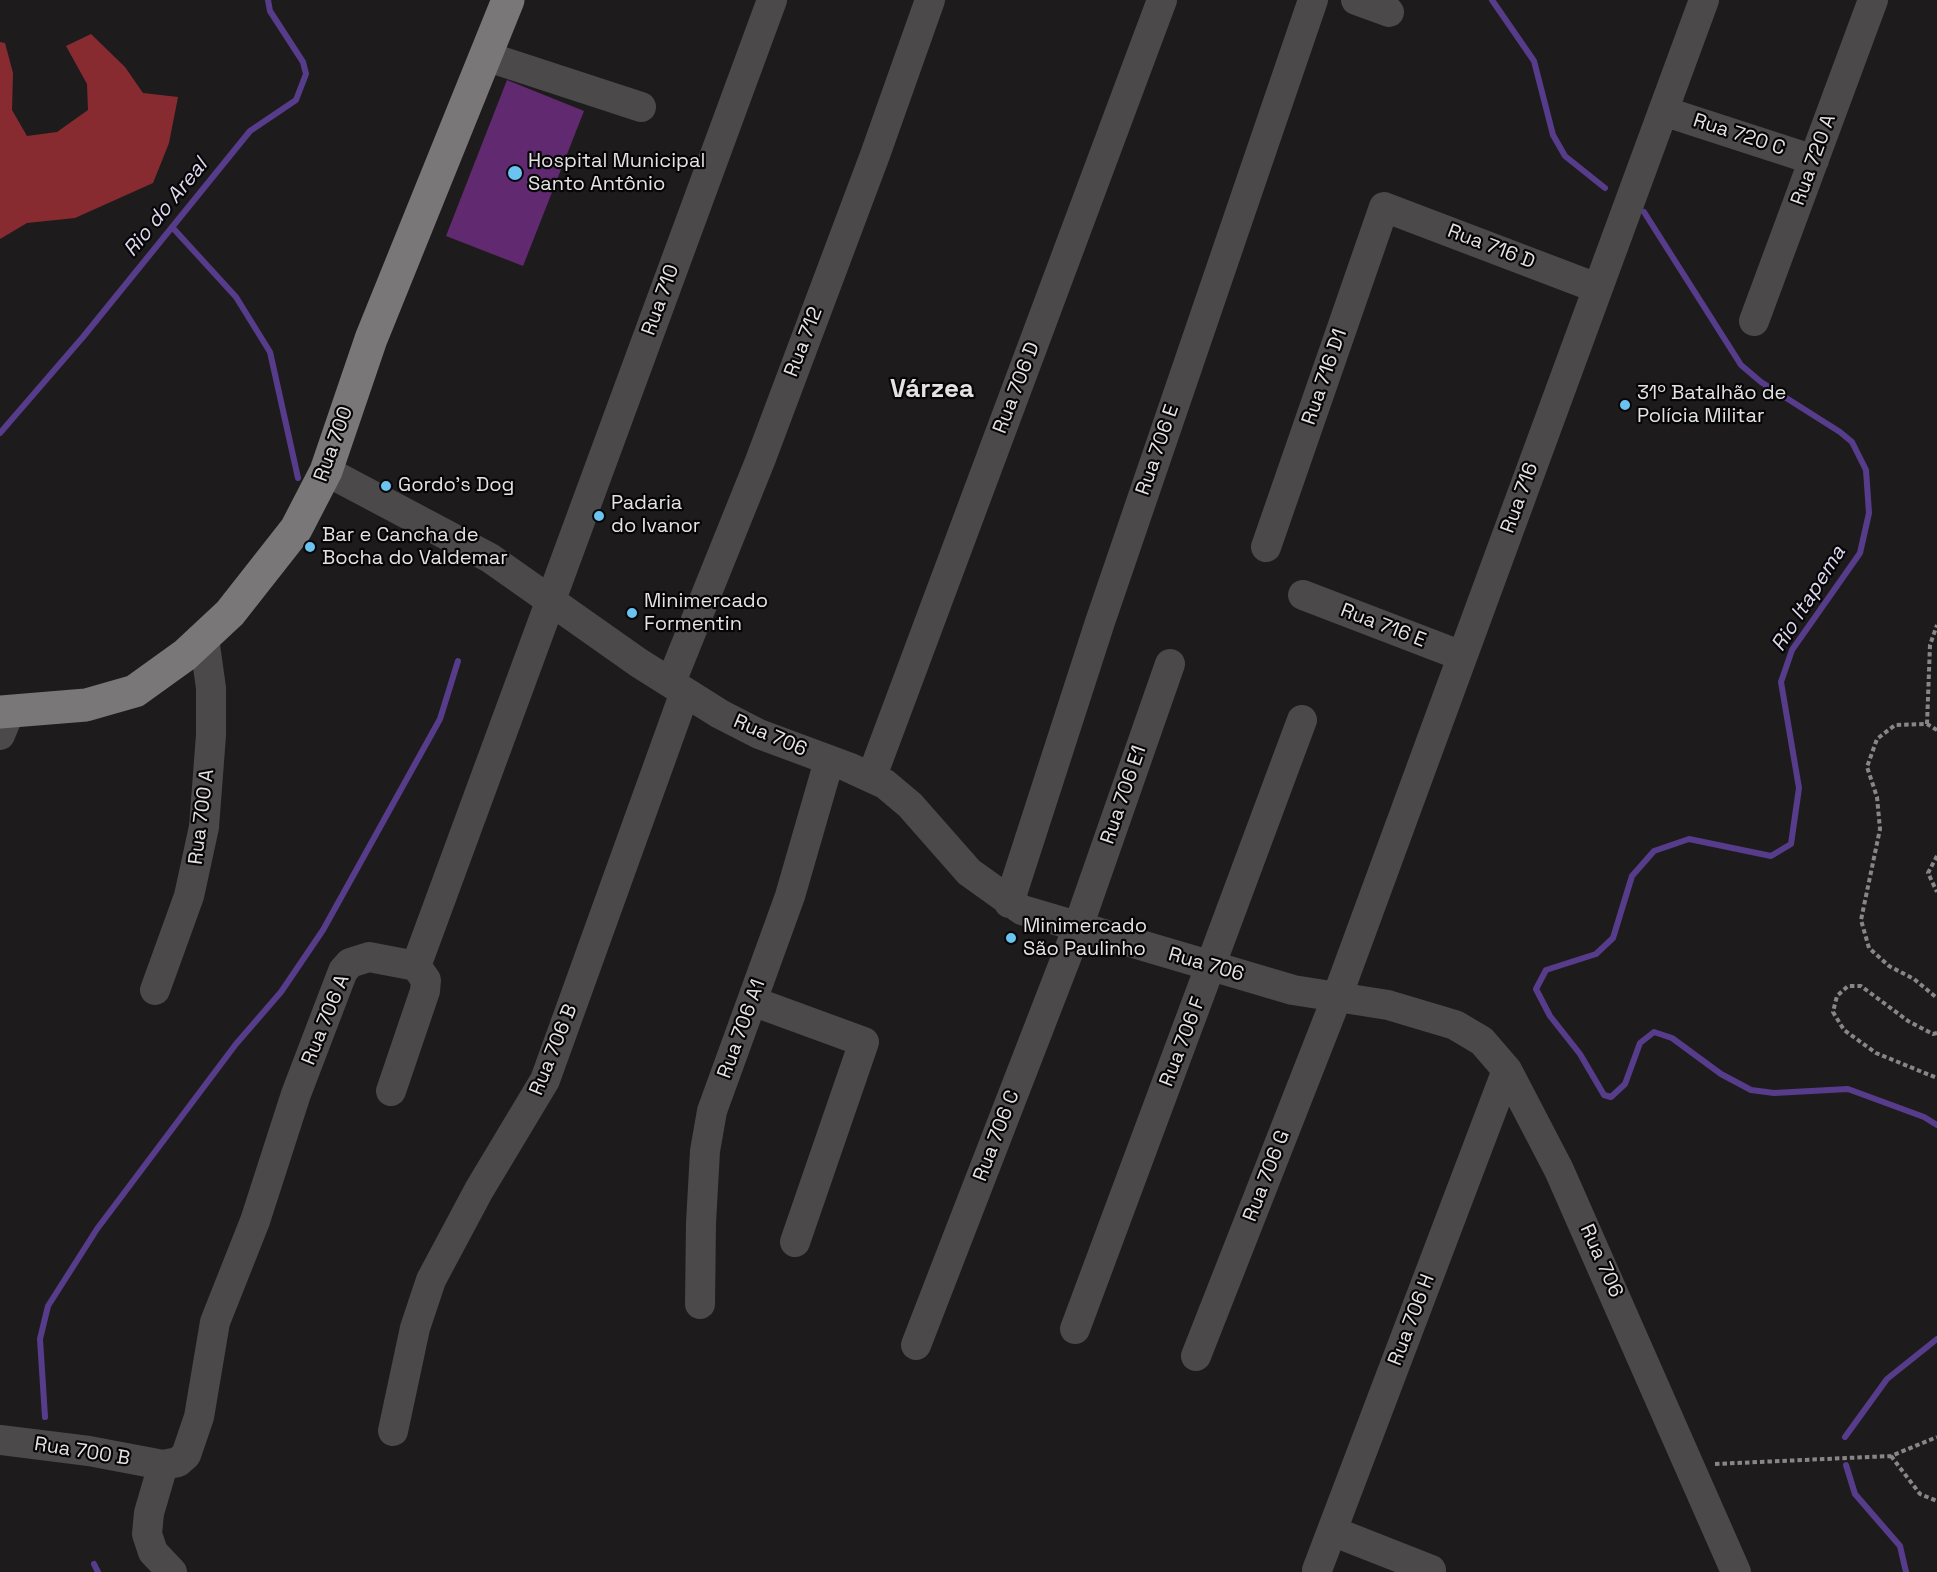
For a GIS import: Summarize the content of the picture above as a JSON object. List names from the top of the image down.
{
  "streets": {
    "main road": ["Rua 700"],
    "street": [
      "Rua 720 C",
      "Rua 720 A",
      "Rua 716 D",
      "Rua 710",
      "Rua 712",
      "Rua 716 D1",
      "Rua 706 D",
      "Rua 706 E",
      "Rua 716",
      "Rua 716 E",
      "Rua 706",
      "Rua 706 E1",
      "Rua 700 A",
      "Rua 706 A",
      "Rua 706 A1",
      "Rua 706 F",
      "Rua 706 B",
      "Rua 706 C",
      "Rua 706 G",
      "Rua 706 H",
      "Rua 700 B"
    ]
  },
  "crossings": [
    ["Rua 720 C", "Rua 720 A"],
    ["Rua 720 C", "Rua 716"],
    ["Rua 716 D", "Rua 716 D1"],
    ["Rua 716 D", "Rua 716"],
    ["Rua 710", "Rua 706"],
    ["Rua 712", "Rua 706"],
    ["Rua 712", "Rua 706 B"],
    ["Rua 706 D", "Rua 706"],
    ["Rua 700", "Rua 706"],
    ["Rua 700", "Rua 700 A"],
    ["Rua 706 E", "Rua 706"],
    ["Rua 716", "Rua 716 E"],
    ["Rua 716", "Rua 706"],
    ["Rua 716", "Rua 706 G"],
    ["Rua 706", "Rua 706 E1"],
    ["Rua 706", "Rua 706 A1"],
    ["Rua 706", "Rua 706 F"],
    ["Rua 706", "Rua 706 B"],
    ["Rua 706", "Rua 706 C"],
    ["Rua 706", "Rua 706 G"],
    ["Rua 706", "Rua 706 H"],
    ["Rua 706 E1", "Rua 706 C"],
    ["Rua 706 A", "Rua 700 B"]
  ],
  "districts": ["Várzea"],
  "water": ["Rio do Areal", "Rio Itapema"],
  "places": [
    "Hospital Municipal Santo Antônio",
    "31º Batalhão de Polícia Militar",
    "Gordo's Dog",
    "Padaria do Ivanor",
    "Bar e Cancha de Bocha do Valdemar",
    "Minimercado Formentin",
    "Minimercado São Paulinho"
  ]
}
